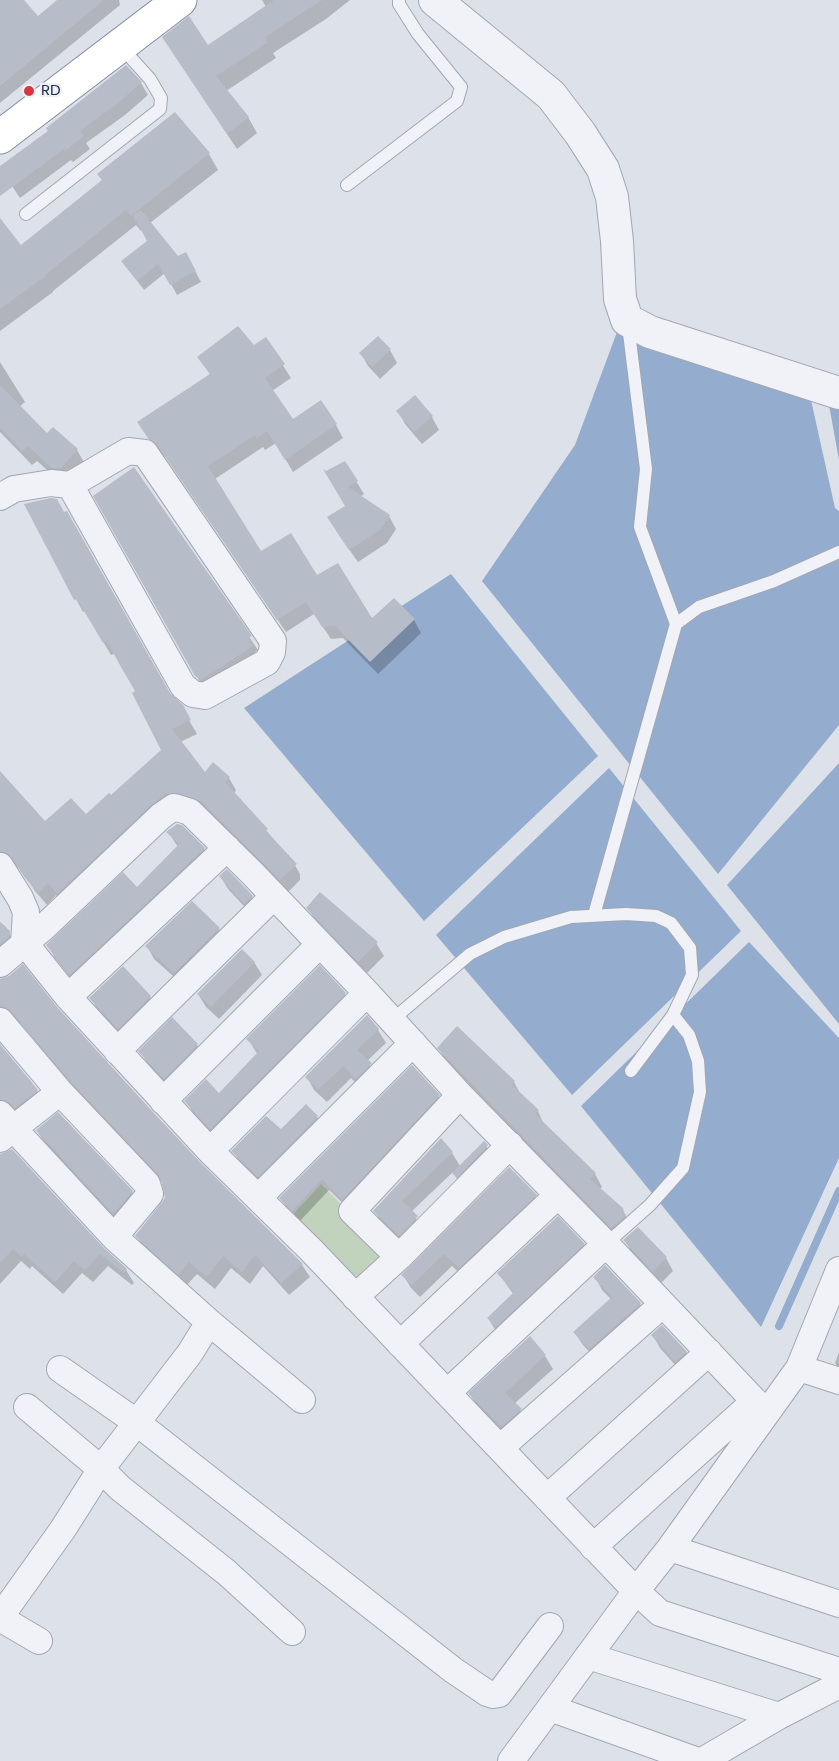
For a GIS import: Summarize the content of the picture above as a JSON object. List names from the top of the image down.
{
  "places": ["RD"]
}
